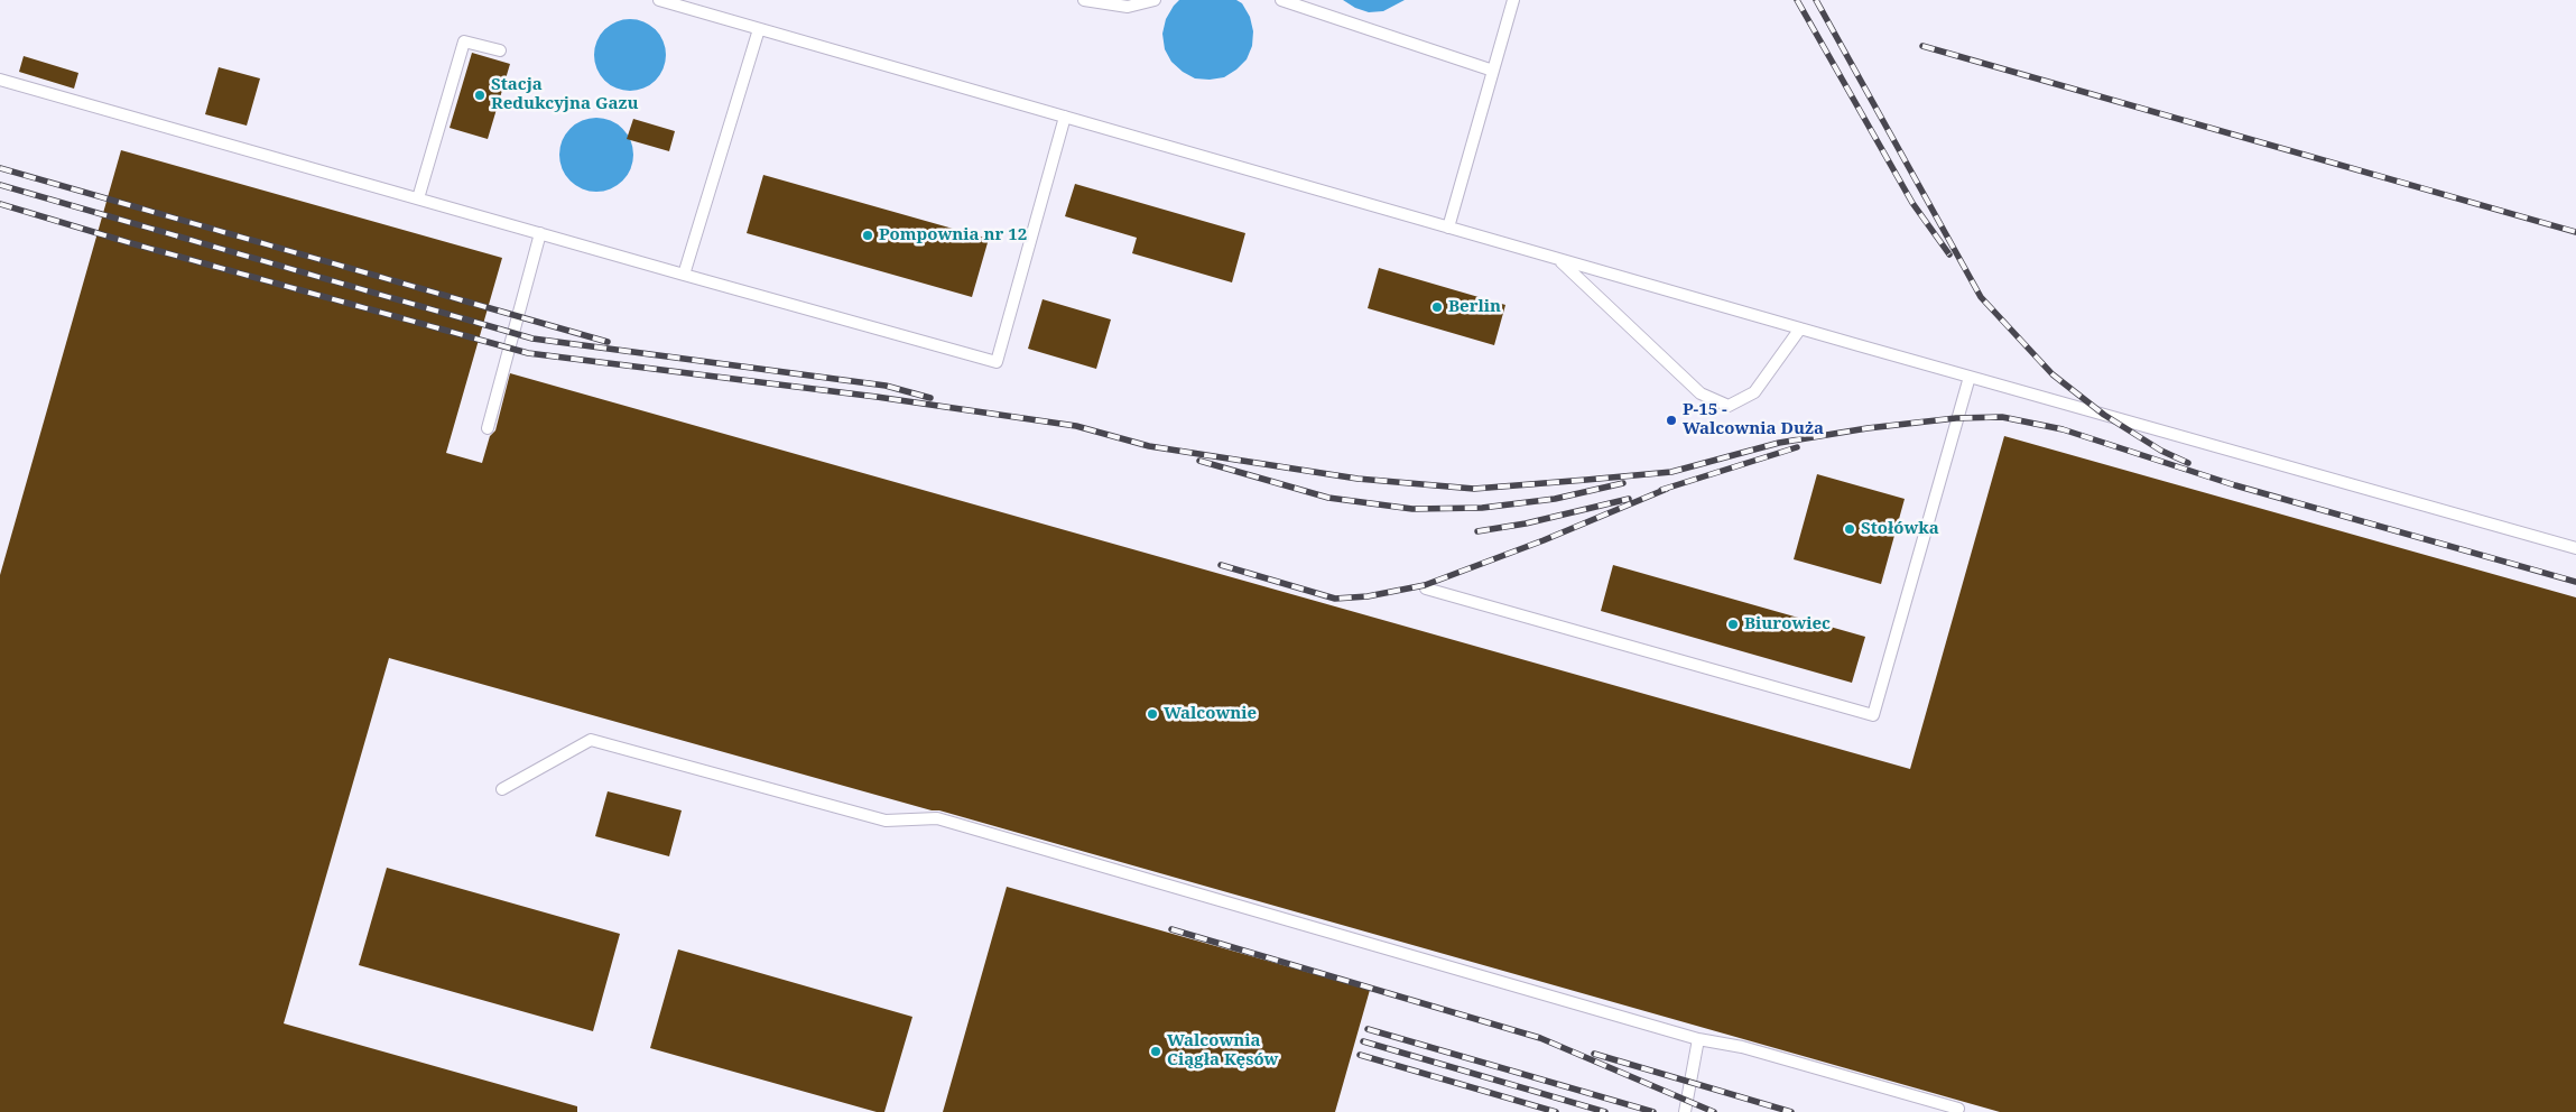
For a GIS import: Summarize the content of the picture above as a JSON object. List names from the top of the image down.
{
  "places": [
    "Stacja Redukcyjna Gazu",
    "Pompownia nr 12",
    "Berlin",
    "P-15 - Walcownia Duża",
    "Stołówka",
    "Biurowiec",
    "Walcownie",
    "Walcownia Ciągła Kęsów"
  ]
}
